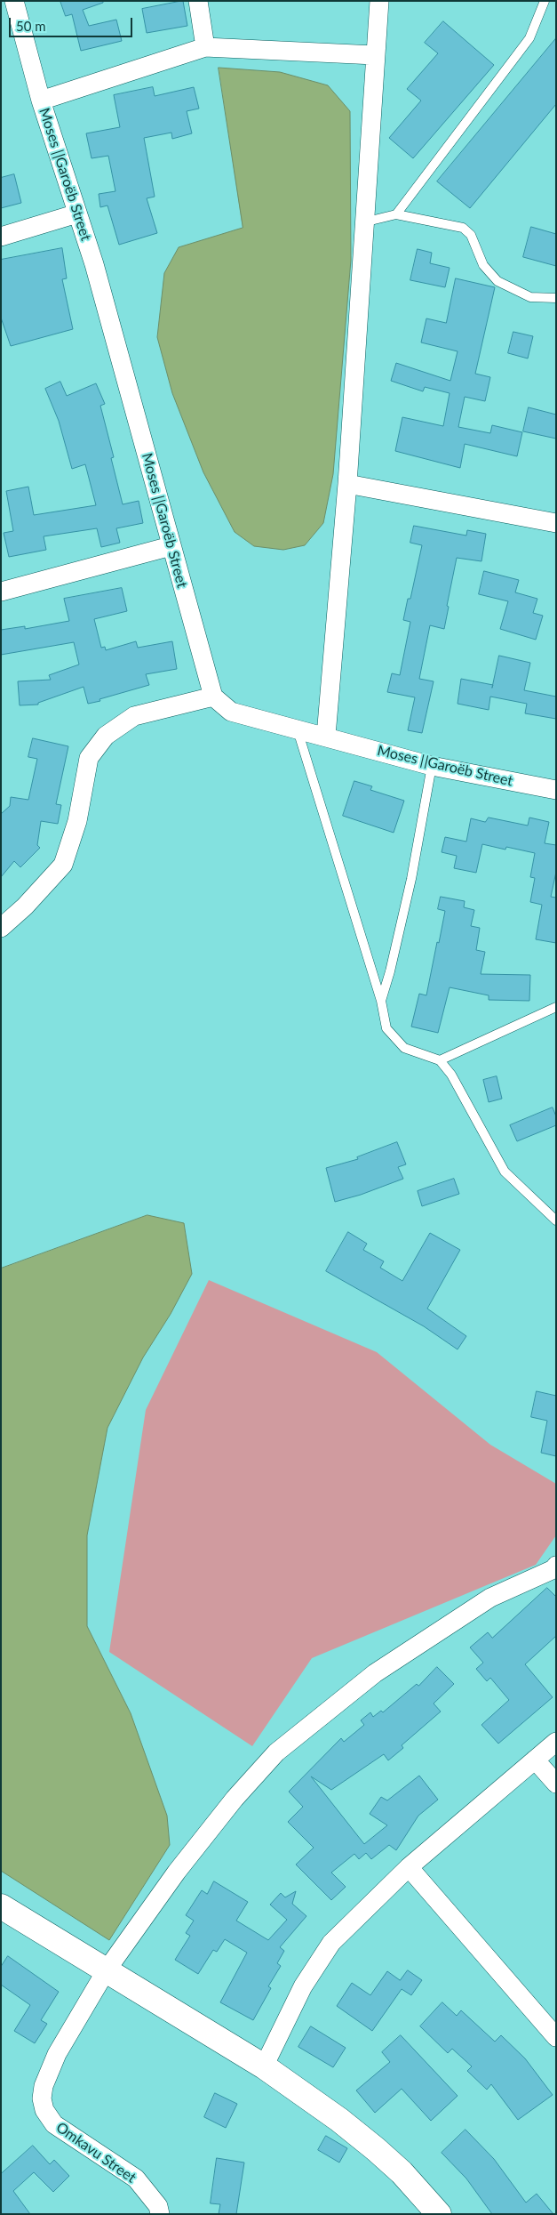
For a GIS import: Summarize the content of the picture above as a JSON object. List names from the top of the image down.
{
  "streets": {
    "street": ["Moses ǁGaroëb Street", "Omkavu Street"]
  },
  "scale_bar": "50 m"
}
